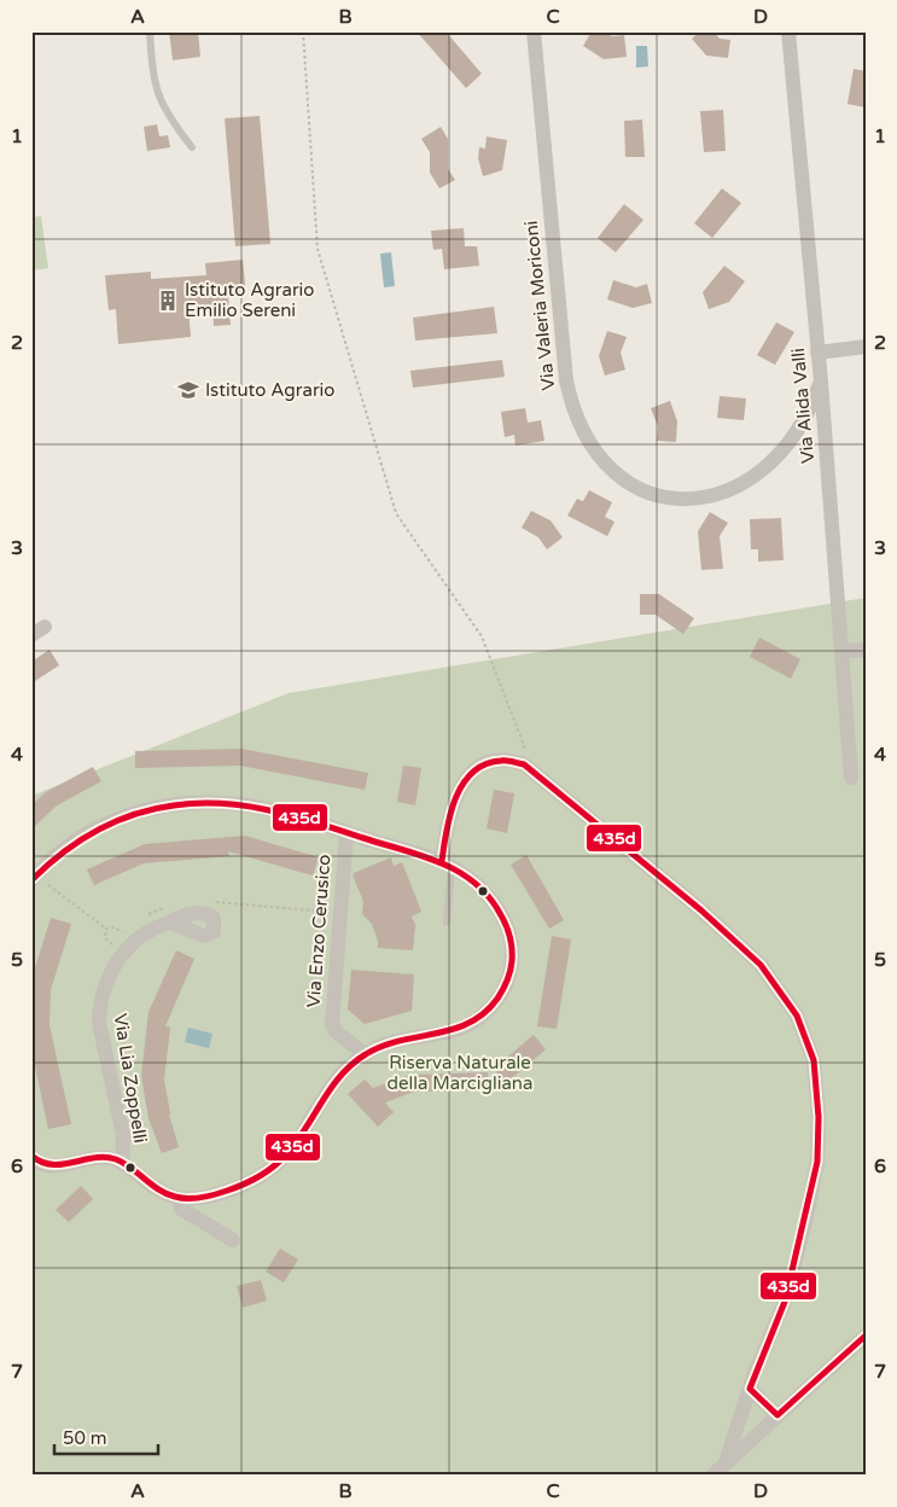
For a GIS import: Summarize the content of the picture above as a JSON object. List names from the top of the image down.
{
  "streets": {
    "street": [
      "Via Valeria Moriconi",
      "Via Alida Valli",
      "Via Enzo Cerusico",
      "Via Lia Zoppelli"
    ]
  },
  "crossings": [
    ["Via Valeria Moriconi", "Via Alida Valli"]
  ],
  "parks": ["Riserva Naturale della Marcigliana"],
  "places": {
    "building": ["Istituto Agrario Emilio Sereni"],
    "school or university": ["Istituto Agrario"]
  },
  "lines": ["transit line 435d"],
  "scale_bar": "50 m",
  "grid": {
    "columns": [
      "A",
      "B",
      "C",
      "D"
    ],
    "rows": [
      "1",
      "2",
      "3",
      "4",
      "5",
      "6",
      "7"
    ]
  }
}
